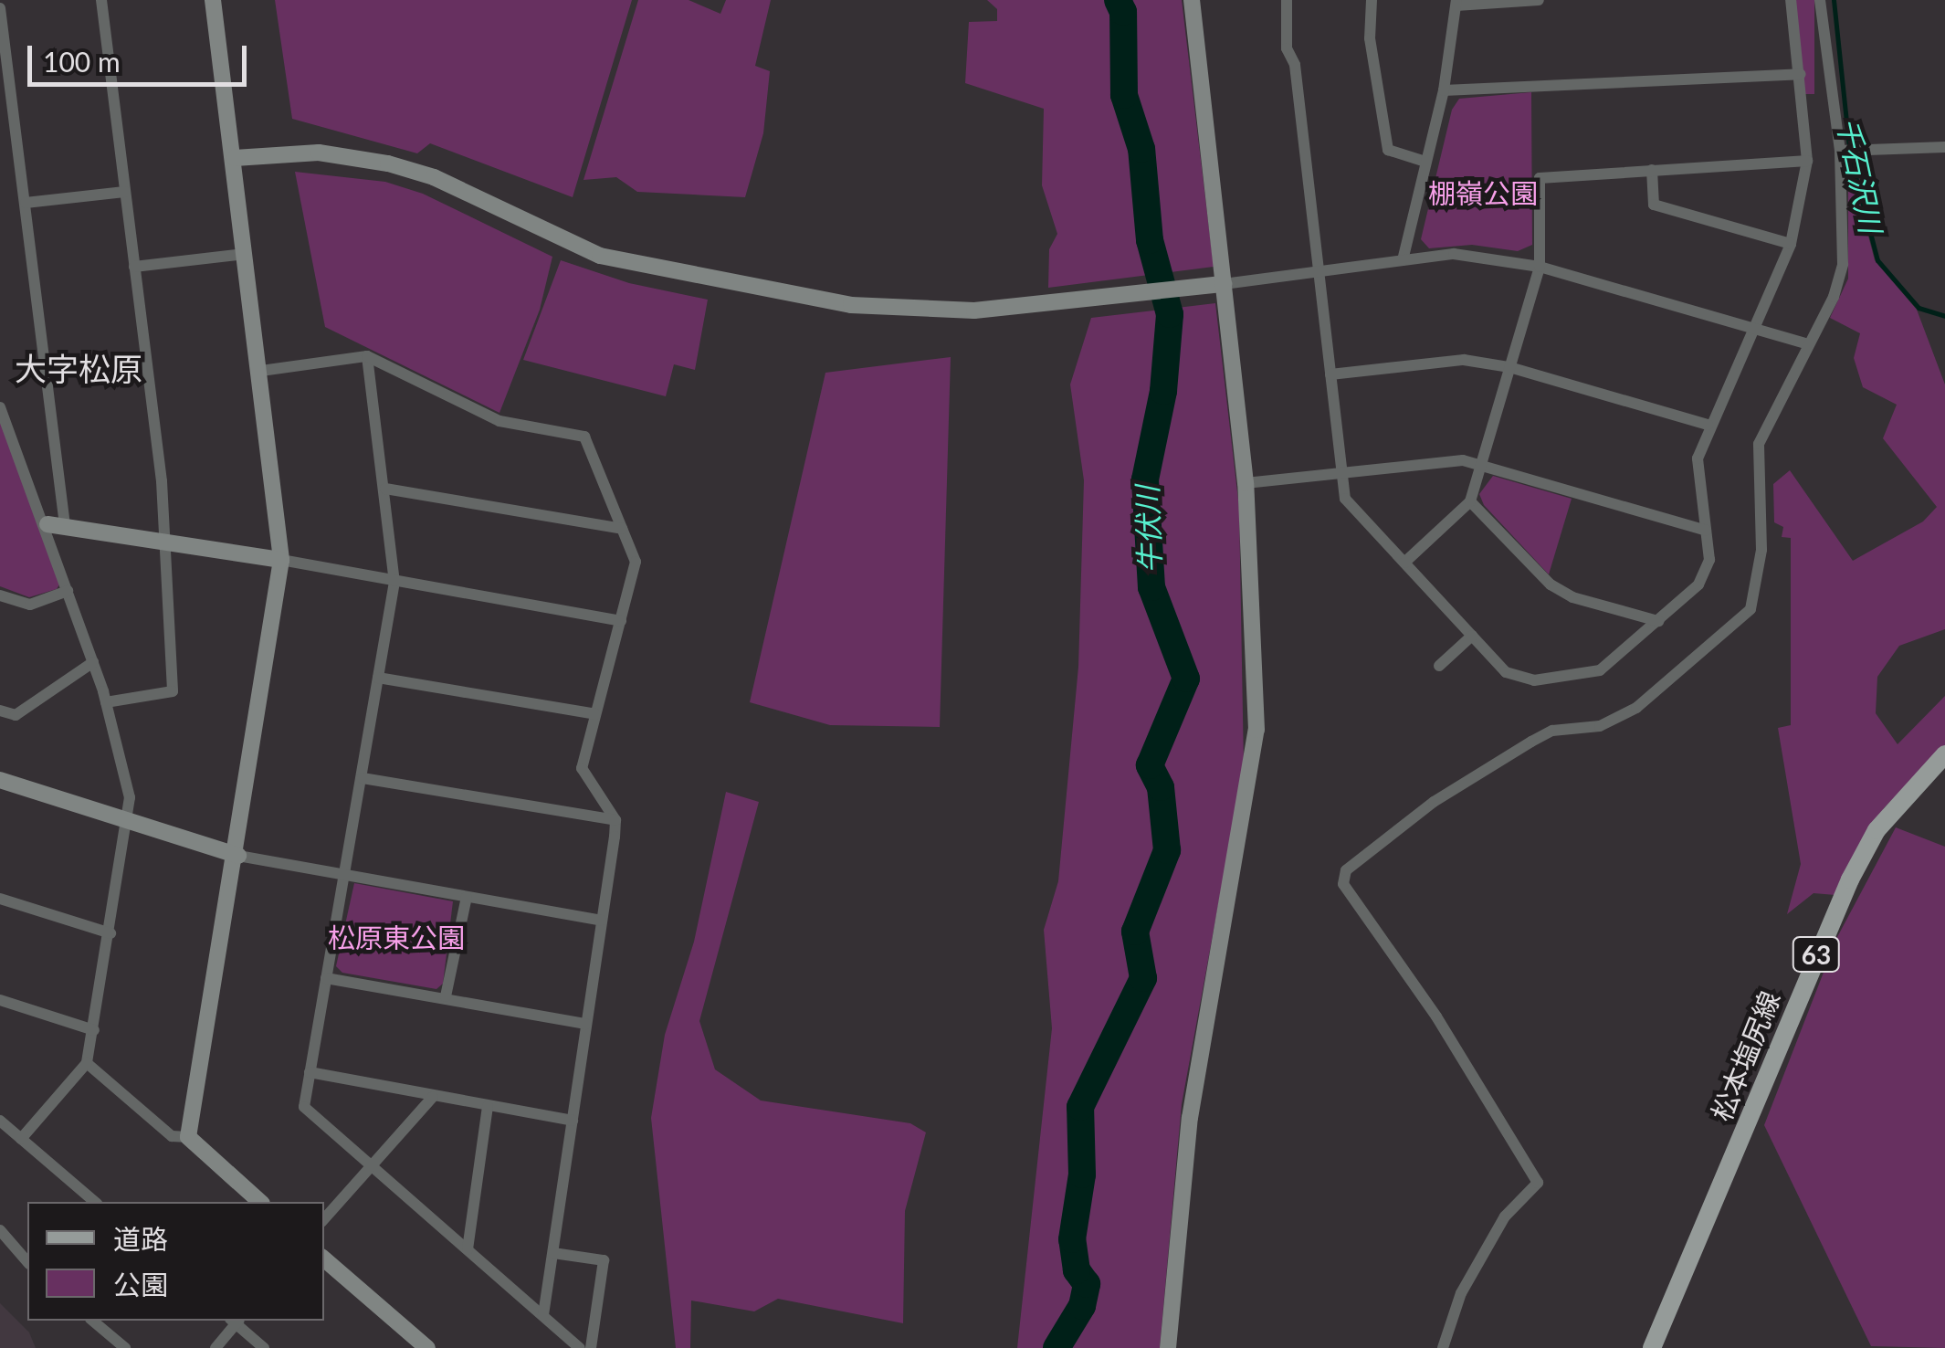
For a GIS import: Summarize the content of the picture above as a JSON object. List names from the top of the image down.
{
  "streets": {
    "main road": ["63", "松本塩尻線"]
  },
  "districts": ["大字松原"],
  "water": ["千石沢川", "牛伏川"],
  "parks": ["棚嶺公園", "松原東公園"],
  "legend": ["道路", "公園"],
  "scale_bar": "100 m"
}
